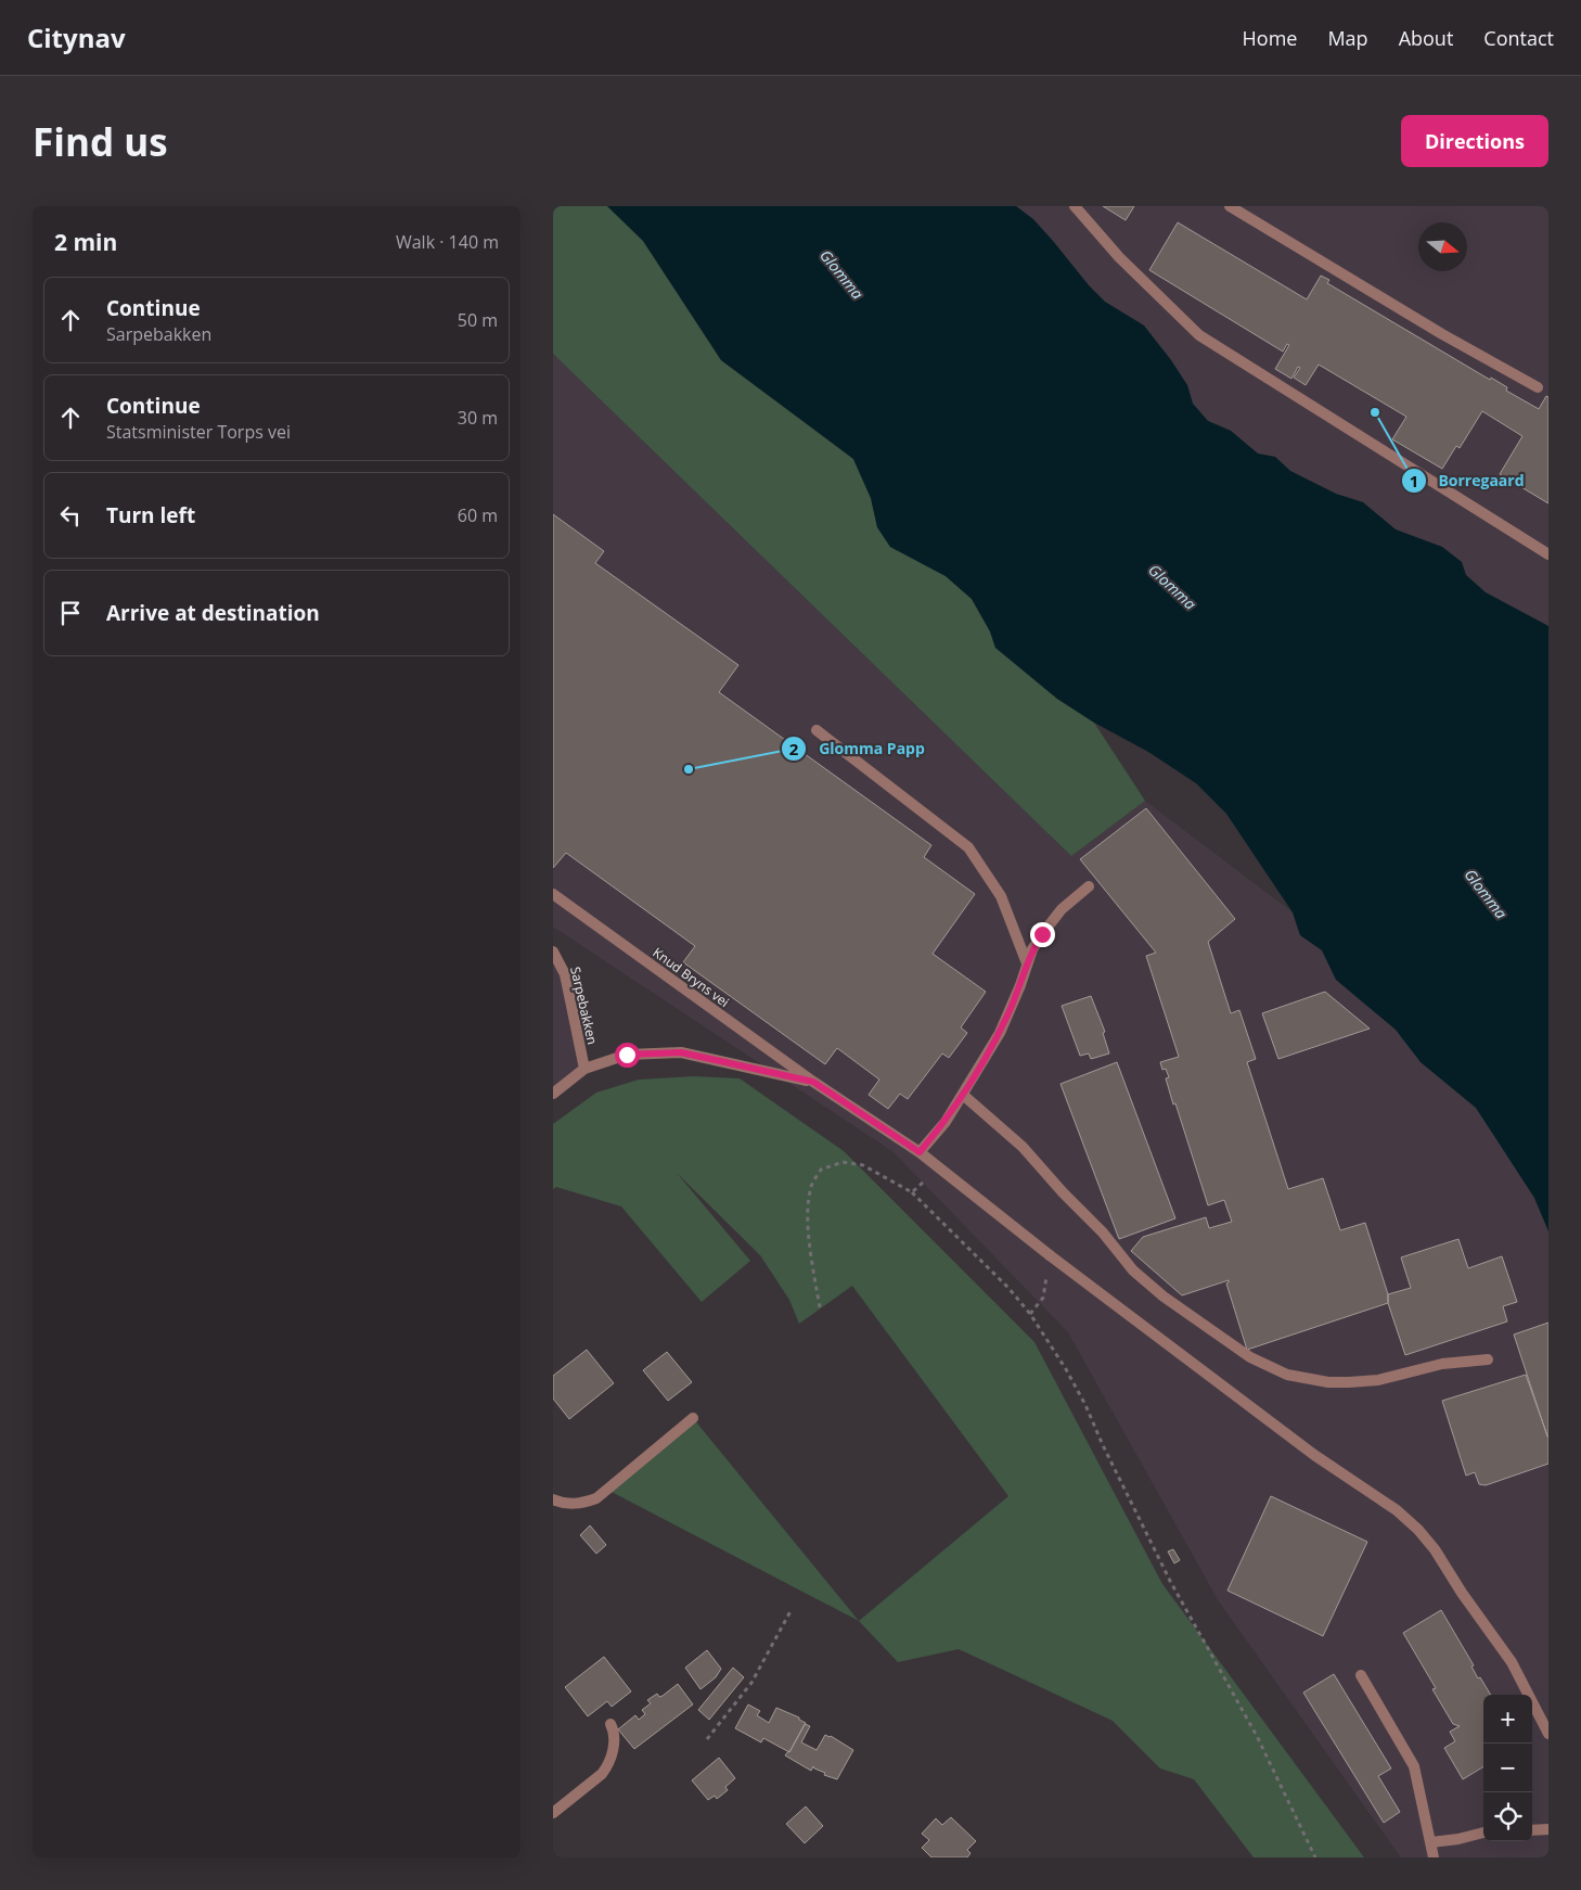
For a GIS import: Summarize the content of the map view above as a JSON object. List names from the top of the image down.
{
  "streets": {
    "street": ["Knud Bryns vei", "Sarpebakken"]
  },
  "crossings": [
    ["Knud Bryns vei", "Sarpebakken"]
  ],
  "water": ["Glomma"],
  "places": ["Borregaard", "Glomma Papp"],
  "north": "right",
  "page": {
    "header": "Citynav",
    "nav": [
      "Home",
      "Map",
      "About",
      "Contact"
    ],
    "buttons": "Directions",
    "title": "Find us",
    "heading": ["2 min", "Walk · 140 m"],
    "list": [
      ["Continue", "Sarpebakken", "50 m"],
      ["Continue", "Statsminister Torps vei", "30 m"],
      ["Turn left", "60 m"],
      "Arrive at destination"
    ],
    "map_buttons": ["+", "−"]
  }
}
